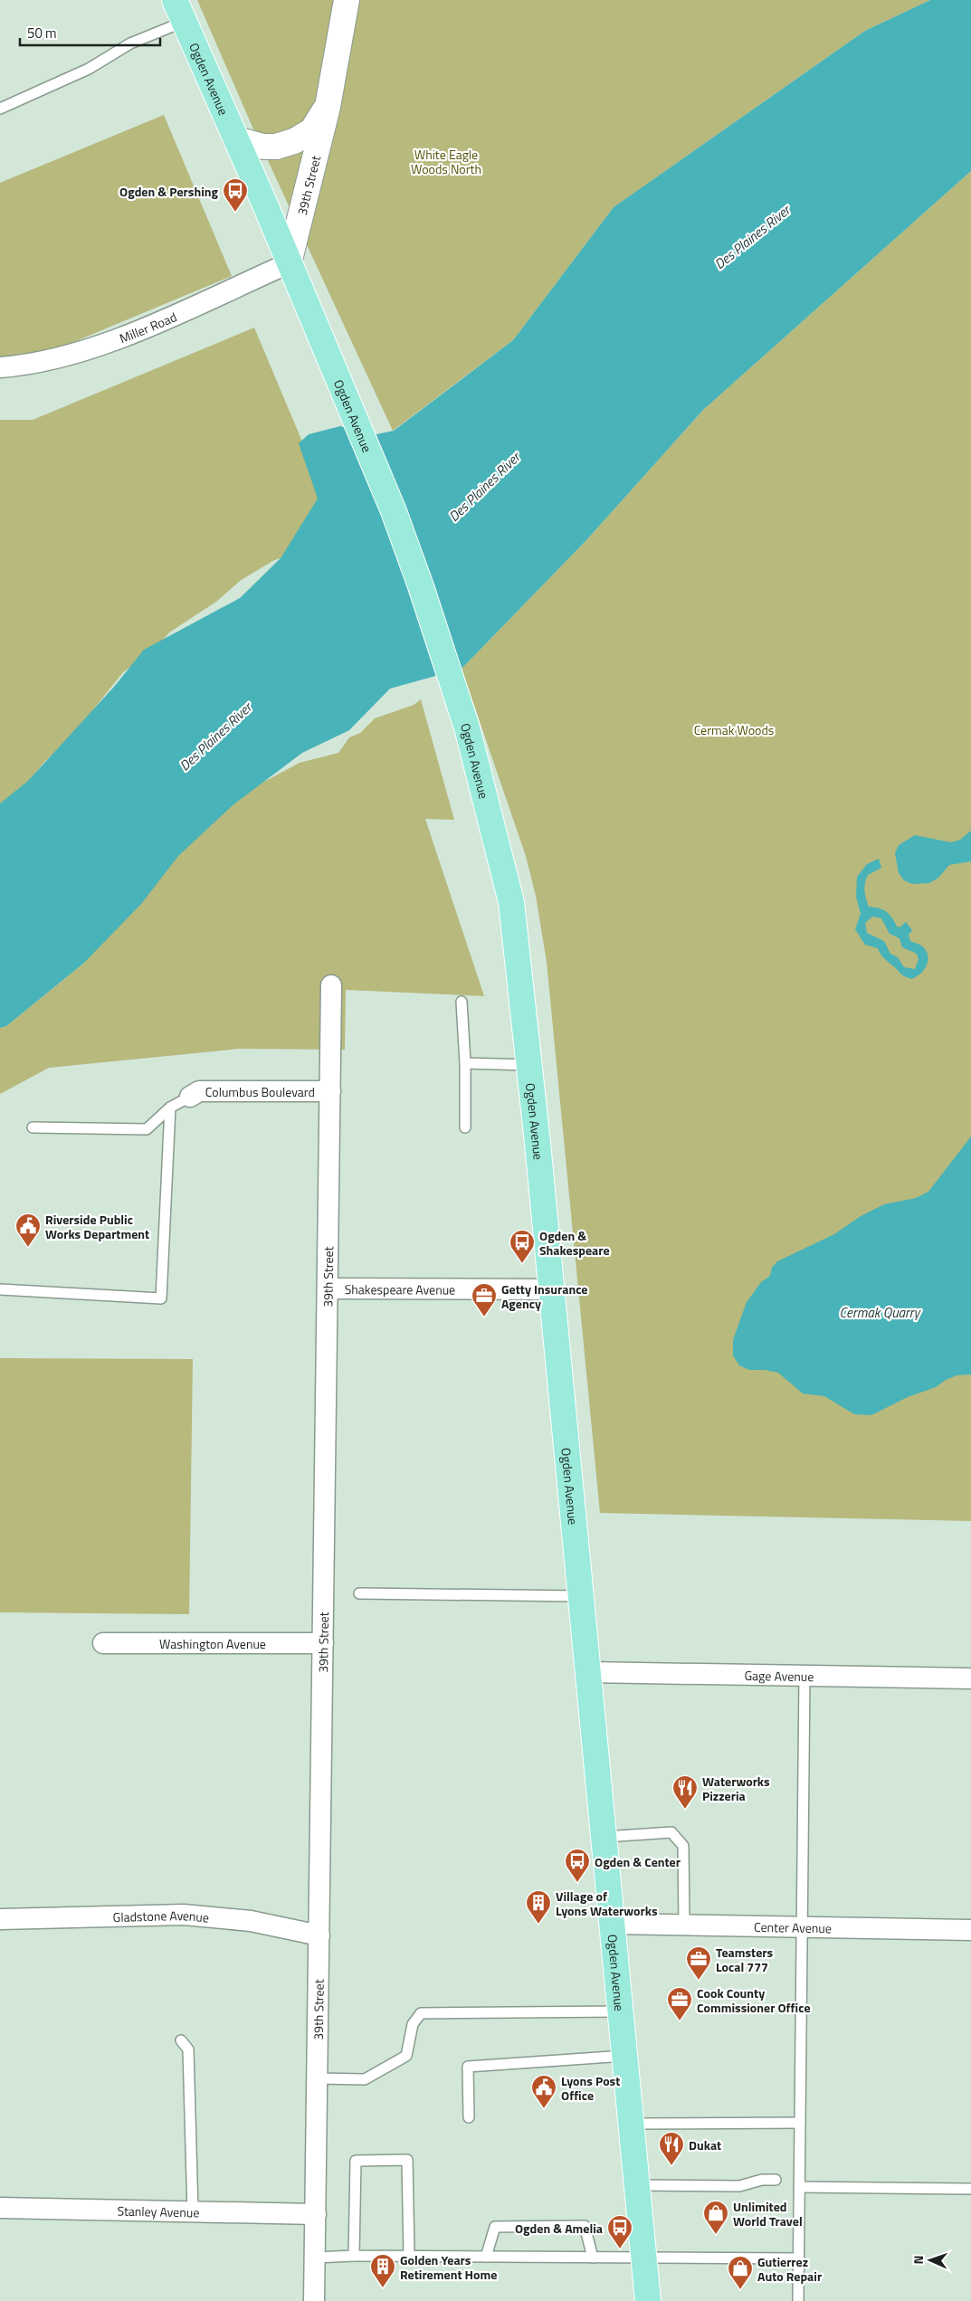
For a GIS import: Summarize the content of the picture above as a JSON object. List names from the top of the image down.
{
  "streets": {
    "main road": ["Ogden Avenue", "39th Street"],
    "street": [
      "Miller Road",
      "Columbus Boulevard",
      "Shakespeare Avenue",
      "Washington Avenue",
      "Gage Avenue",
      "Gladstone Avenue",
      "Center Avenue",
      "Stanley Avenue"
    ]
  },
  "crossings": [
    ["Ogden Avenue", "39th Street"],
    ["Ogden Avenue", "Miller Road"],
    ["Ogden Avenue", "Shakespeare Avenue"],
    ["Ogden Avenue", "Gage Avenue"],
    ["Ogden Avenue", "Center Avenue"],
    ["39th Street", "Miller Road"],
    ["39th Street", "Columbus Boulevard"],
    ["39th Street", "Shakespeare Avenue"],
    ["39th Street", "Washington Avenue"],
    ["39th Street", "Gladstone Avenue"],
    ["39th Street", "Stanley Avenue"]
  ],
  "water": ["Des Plaines River", "Cermak Quarry"],
  "parks": ["White Eagle Woods North", "Cermak Woods"],
  "places": {
    "bus stop": [
      "Ogden & Pershing",
      "Ogden & Shakespeare",
      "Ogden & Center",
      "Ogden & Amelia"
    ],
    "public building": ["Riverside Public Works Department", "Lyons Post Office"],
    "office": ["Getty Insurance Agency", "Teamsters Local 777", "Cook County Commissioner Office"],
    "restaurant": ["Waterworks Pizzeria", "Dukat"],
    "building": ["Village of Lyons Waterworks", "Golden Years Retirement Home"],
    "shop": ["Unlimited World Travel", "Gutierrez Auto Repair"]
  },
  "scale_bar": "50 m",
  "north": "left"
}
